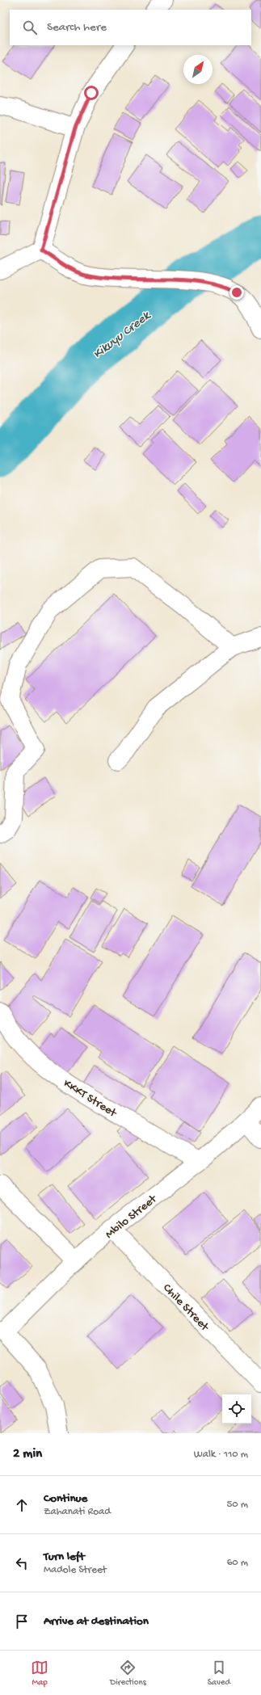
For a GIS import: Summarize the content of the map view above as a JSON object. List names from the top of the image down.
{
  "streets": {
    "street": ["KKKT Street", "Mbilo Street", "Chile Street"]
  },
  "crossings": [
    ["KKKT Street", "Mbilo Street"],
    ["Mbilo Street", "Chile Street"]
  ],
  "water": ["Kikuyu Creek"],
  "north": "top right",
  "page": {
    "search": "Search here",
    "heading": ["2 min", "Walk · 110 m"],
    "list": [
      ["Continue", "Zahanati Road", "50 m"],
      ["Turn left", "Madole Street", "60 m"],
      "Arrive at destination"
    ],
    "nav": ["Map", "Directions", "Saved"]
  }
}
